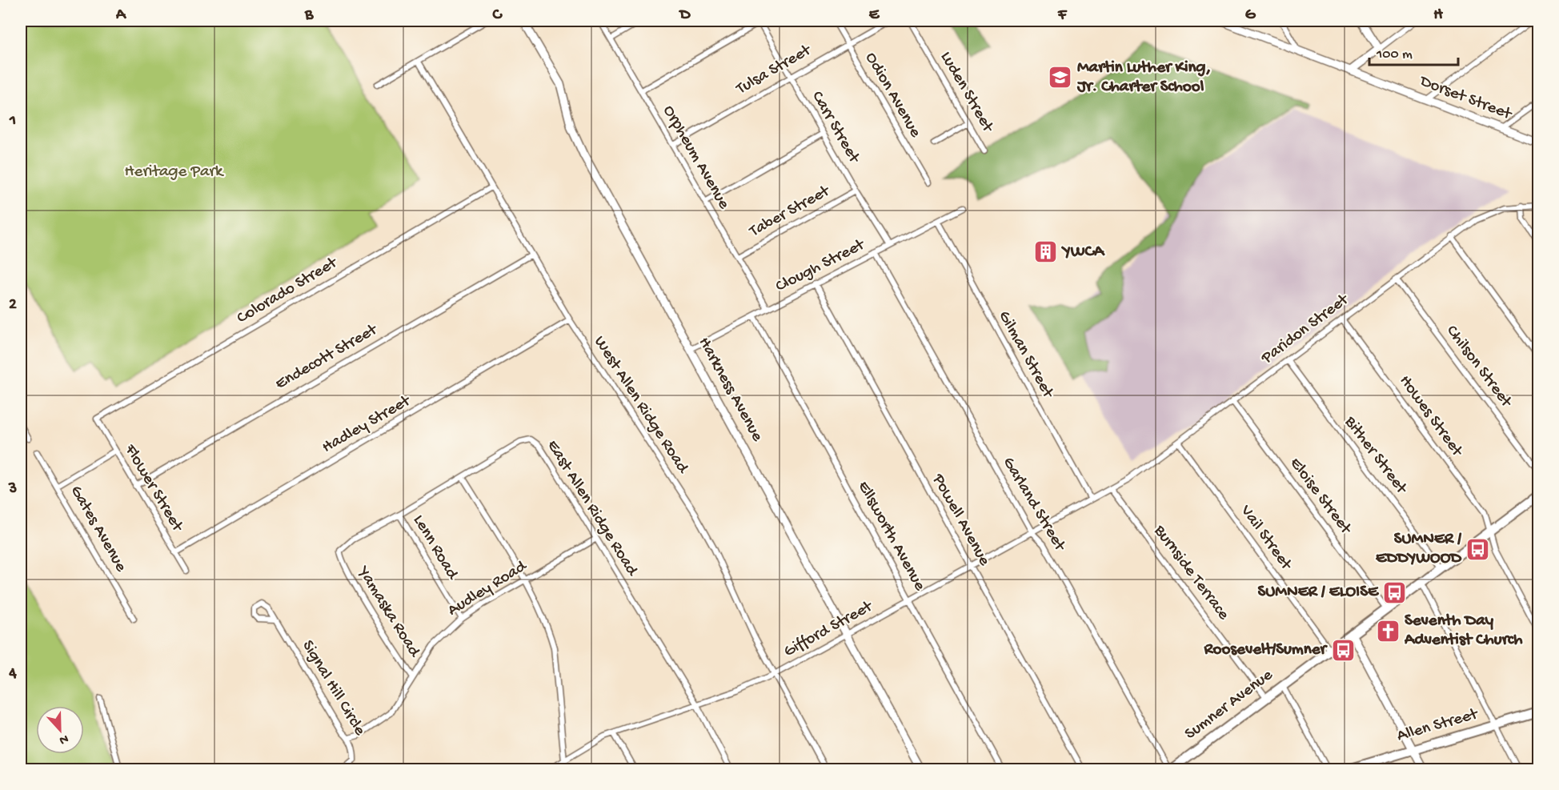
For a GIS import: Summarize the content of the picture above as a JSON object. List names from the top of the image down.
{
  "streets": {
    "main road": [
      "Dorset Street",
      "Harkness Avenue",
      "Sumner Avenue",
      "Allen Street"
    ],
    "street": [
      "Tulsa Street",
      "Luden Street",
      "Odion Avenue",
      "Carr Street",
      "Orpheum Avenue",
      "Taber Street",
      "Clough Street",
      "Colorado Street",
      "Paridon Street",
      "Gilman Street",
      "Endecott Street",
      "Chilson Street",
      "West Allen Ridge Road",
      "Howes Street",
      "Hadley Street",
      "Bither Street",
      "Flower Street",
      "Eloise Street",
      "Garland Street",
      "East Allen Ridge Road",
      "Powell Avenue",
      "Gates Avenue",
      "Ellsworth Avenue",
      "Vail Street",
      "Lenn Road",
      "Burnside Terrace",
      "Audley Road",
      "Yamaska Road",
      "Gifford Street",
      "Signal Hill Circle"
    ]
  },
  "crossings": [
    ["Tulsa Street", "Odion Avenue"],
    ["Tulsa Street", "Carr Street"],
    ["Tulsa Street", "Orpheum Avenue"],
    ["Carr Street", "Taber Street"],
    ["Carr Street", "Clough Street"],
    ["Orpheum Avenue", "Taber Street"],
    ["Orpheum Avenue", "Clough Street"],
    ["Clough Street", "Gilman Street"],
    ["Clough Street", "Harkness Avenue"],
    ["Clough Street", "Garland Street"],
    ["Clough Street", "Powell Avenue"],
    ["Clough Street", "Ellsworth Avenue"],
    ["Colorado Street", "West Allen Ridge Road"],
    ["Colorado Street", "Flower Street"],
    ["Paridon Street", "Chilson Street"],
    ["Paridon Street", "Howes Street"],
    ["Paridon Street", "Bither Street"],
    ["Paridon Street", "Eloise Street"],
    ["Paridon Street", "Vail Street"],
    ["Paridon Street", "Burnside Terrace"],
    ["Paridon Street", "Gifford Street"],
    ["Gilman Street", "Gifford Street"],
    ["Endecott Street", "West Allen Ridge Road"],
    ["Endecott Street", "Flower Street"],
    ["Harkness Avenue", "Gifford Street"],
    ["West Allen Ridge Road", "Hadley Street"],
    ["West Allen Ridge Road", "Gifford Street"],
    ["Howes Street", "Sumner Avenue"],
    ["Hadley Street", "Flower Street"],
    ["Bither Street", "Sumner Avenue"],
    ["Eloise Street", "Sumner Avenue"],
    ["Garland Street", "Gifford Street"],
    ["Garland Street", "Sumner Avenue"],
    ["East Allen Ridge Road", "Lenn Road"],
    ["East Allen Ridge Road", "Audley Road"],
    ["East Allen Ridge Road", "Yamaska Road"],
    ["East Allen Ridge Road", "Gifford Street"],
    ["Powell Avenue", "Gifford Street"],
    ["Ellsworth Avenue", "Gifford Street"],
    ["Vail Street", "Sumner Avenue"],
    ["Lenn Road", "Audley Road"],
    ["Burnside Terrace", "Gifford Street"],
    ["Burnside Terrace", "Sumner Avenue"],
    ["Audley Road", "Yamaska Road"],
    ["Audley Road", "Signal Hill Circle"]
  ],
  "parks": ["Heritage Park"],
  "places": {
    "school or university": ["Martin Luther King, Jr. Charter School"],
    "building": ["YWCA"],
    "bus stop": ["SUMNER / EDDYWOOD", "SUMNER / ELOISE", "Roosevelt/Sumner"],
    "church": ["Seventh Day Adventist Church"]
  },
  "scale_bar": "100 m",
  "north": "bottom",
  "grid": {
    "columns": [
      "A",
      "B",
      "C",
      "D",
      "E",
      "F",
      "G",
      "H"
    ],
    "rows": [
      "1",
      "2",
      "3",
      "4"
    ]
  }
}
